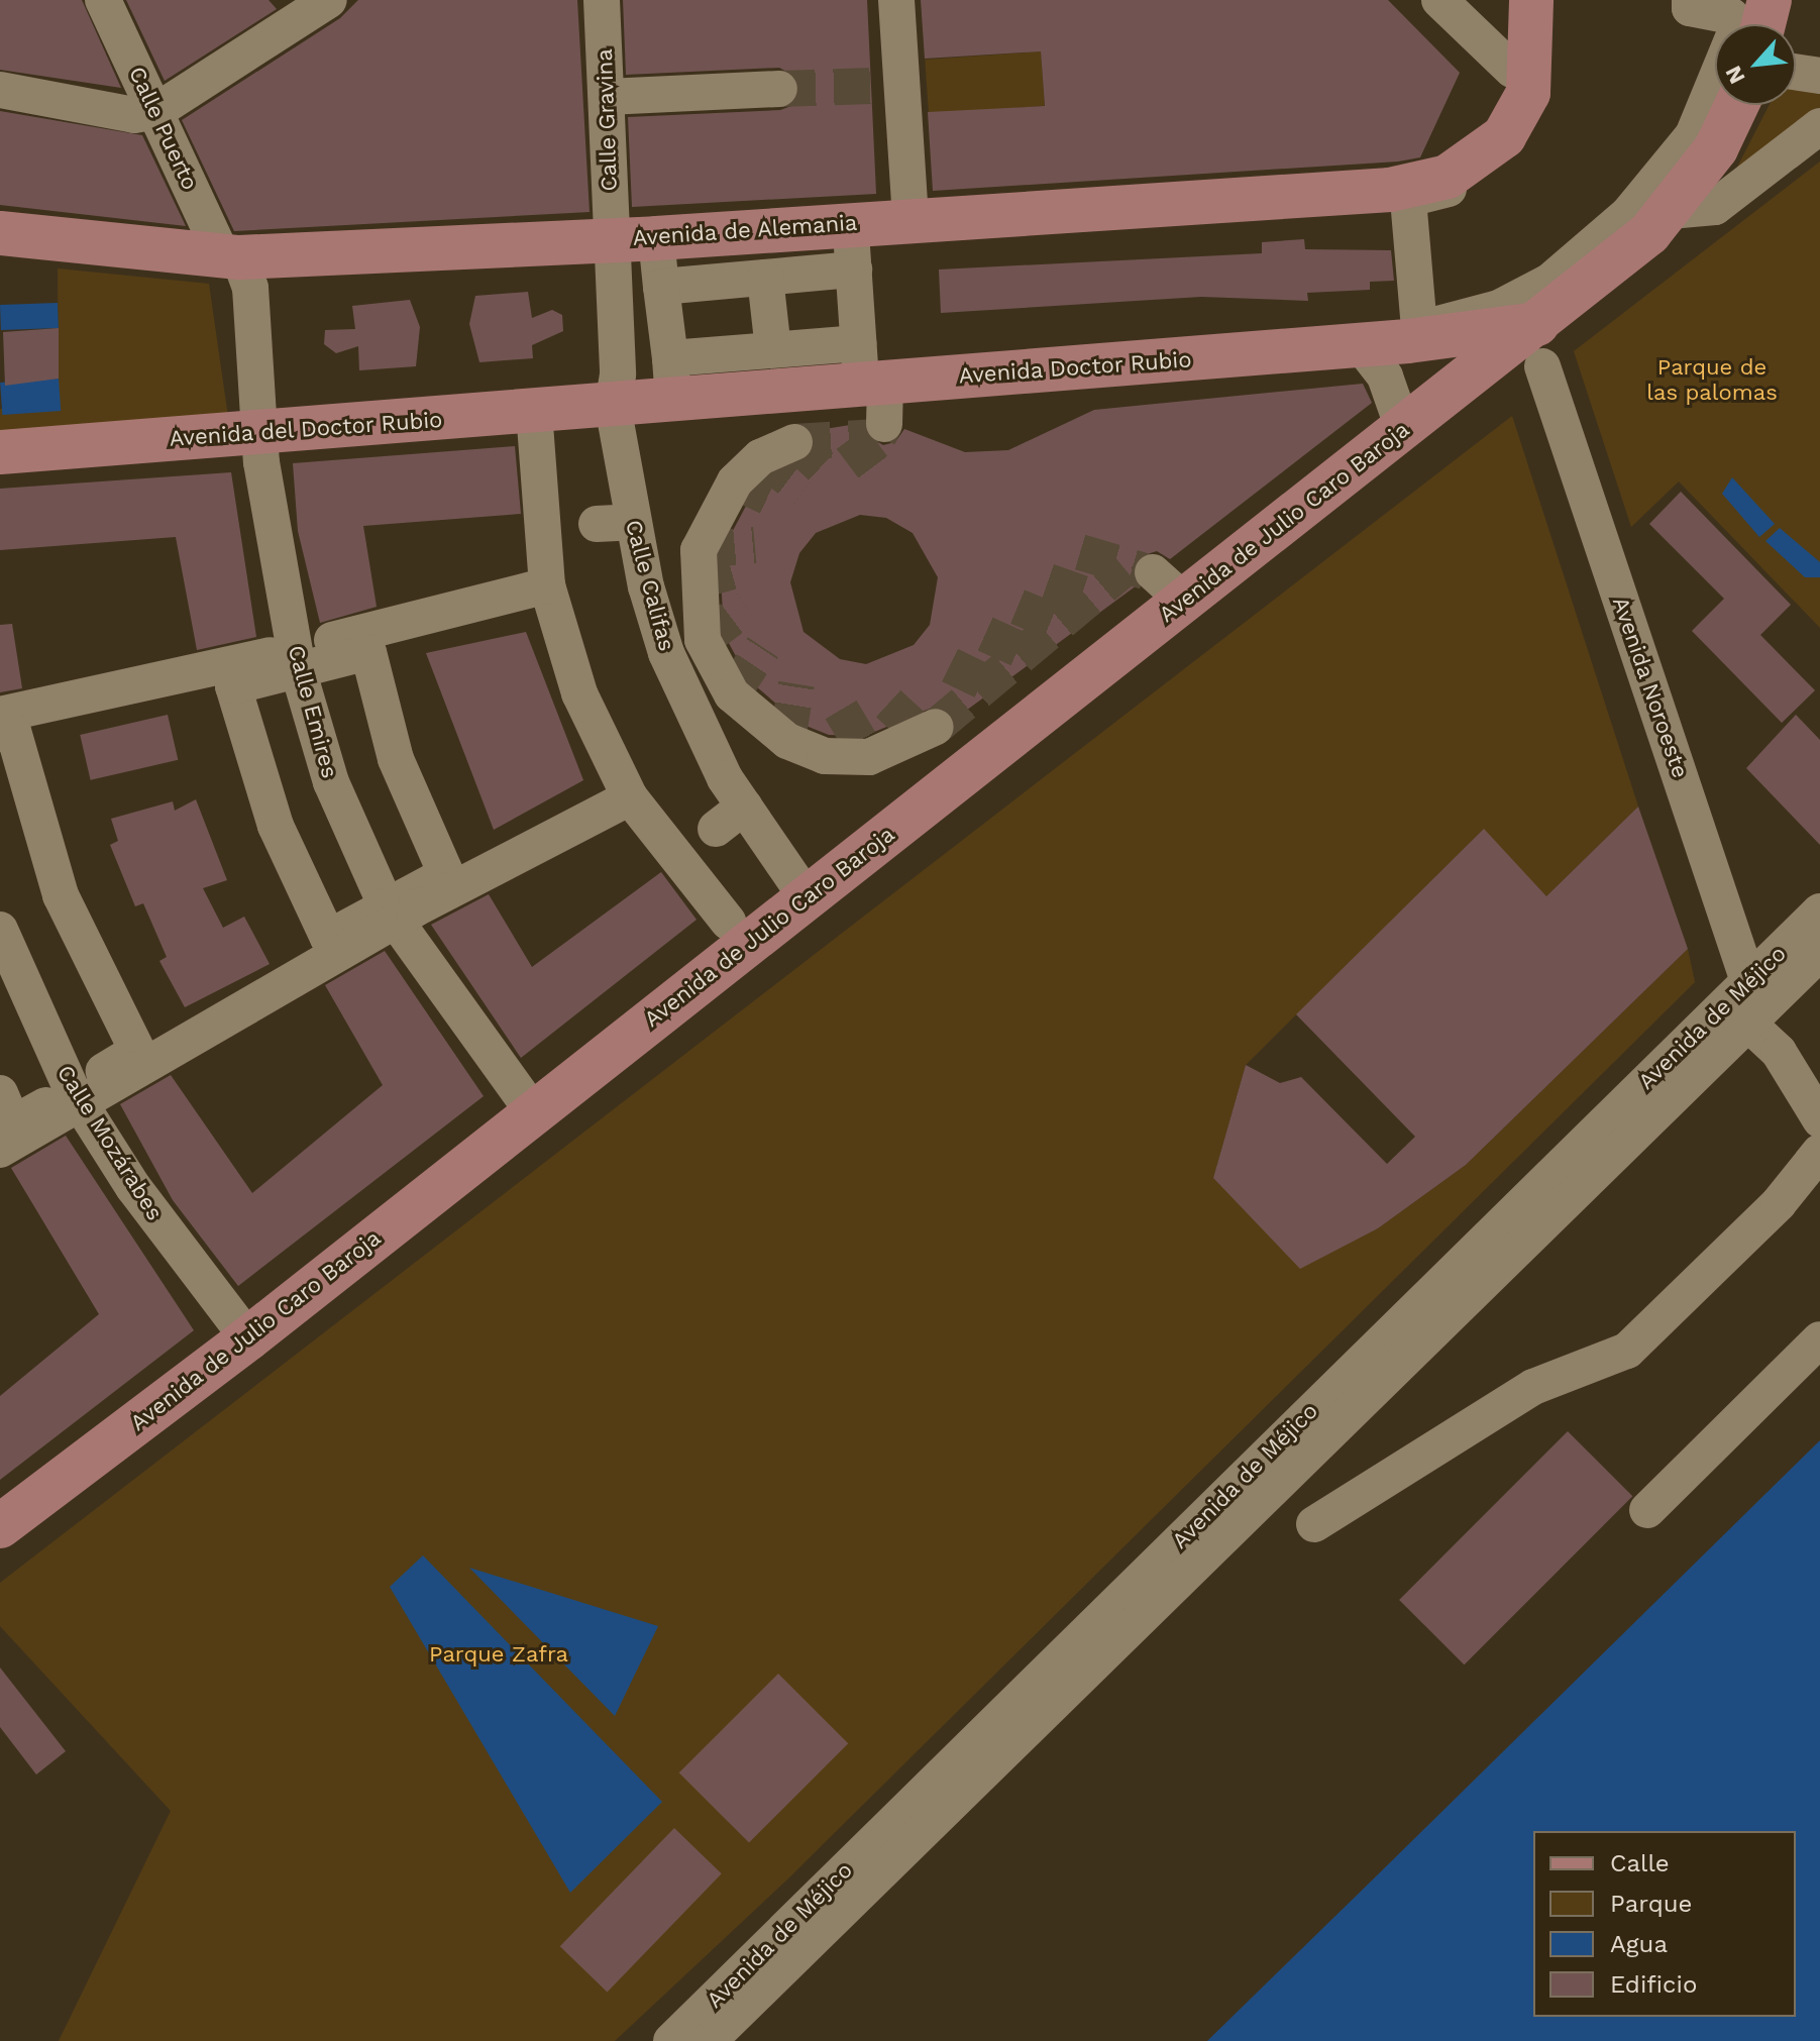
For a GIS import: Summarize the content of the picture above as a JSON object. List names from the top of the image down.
{
  "streets": {
    "main road": [
      "Avenida de Alemania",
      "Avenida Doctor Rubio",
      "Avenida del Doctor Rubio",
      "Avenida de Julio Caro Baroja"
    ],
    "street": [
      "Calle Gravina",
      "Calle Puerto",
      "Calle Califas",
      "Avenida Noroeste",
      "Calle Emires",
      "Avenida de Méjico",
      "Calle Mozárabes"
    ]
  },
  "crossings": [
    ["Calle Gravina", "Avenida de Alemania"],
    ["Calle Gravina", "Calle Califas"],
    ["Calle Puerto", "Avenida de Alemania"],
    ["Calle Puerto", "Calle Emires"],
    ["Avenida de Alemania", "Calle Califas"],
    ["Avenida de Alemania", "Calle Emires"],
    ["Avenida Doctor Rubio", "Avenida del Doctor Rubio"],
    ["Avenida Doctor Rubio", "Avenida de Julio Caro Baroja"],
    ["Avenida Doctor Rubio", "Calle Califas"],
    ["Avenida Doctor Rubio", "Avenida Noroeste"],
    ["Avenida del Doctor Rubio", "Calle Califas"],
    ["Avenida del Doctor Rubio", "Calle Emires"],
    ["Avenida de Julio Caro Baroja", "Calle Califas"],
    ["Avenida de Julio Caro Baroja", "Avenida Noroeste"],
    ["Avenida de Julio Caro Baroja", "Calle Emires"],
    ["Avenida de Julio Caro Baroja", "Calle Mozárabes"],
    ["Avenida Noroeste", "Avenida de Méjico"]
  ],
  "parks": ["Parque de las palomas", "Parque Zafra"],
  "legend": [
    "Calle",
    "Parque",
    "Agua",
    "Edificio"
  ],
  "north": "bottom left"
}
